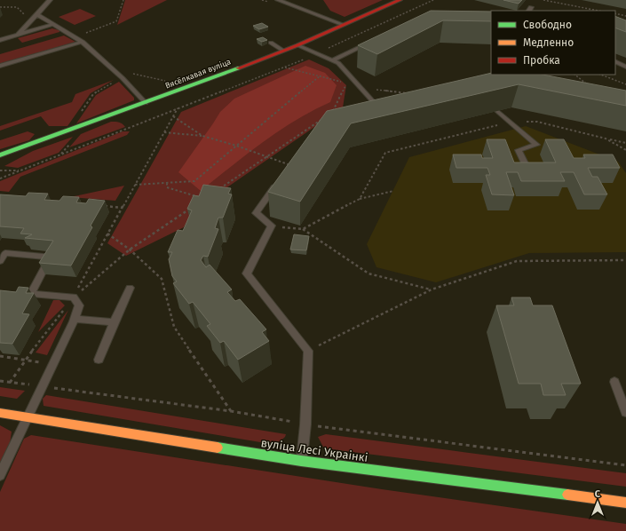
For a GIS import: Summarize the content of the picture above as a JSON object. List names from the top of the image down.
{
  "streets": {
    "street": ["Вясёлкавая вуліца", "вуліца Лесі Украінкі"]
  },
  "legend": ["Свободно", "Медленно", "Пробка"],
  "north": "top"
}
